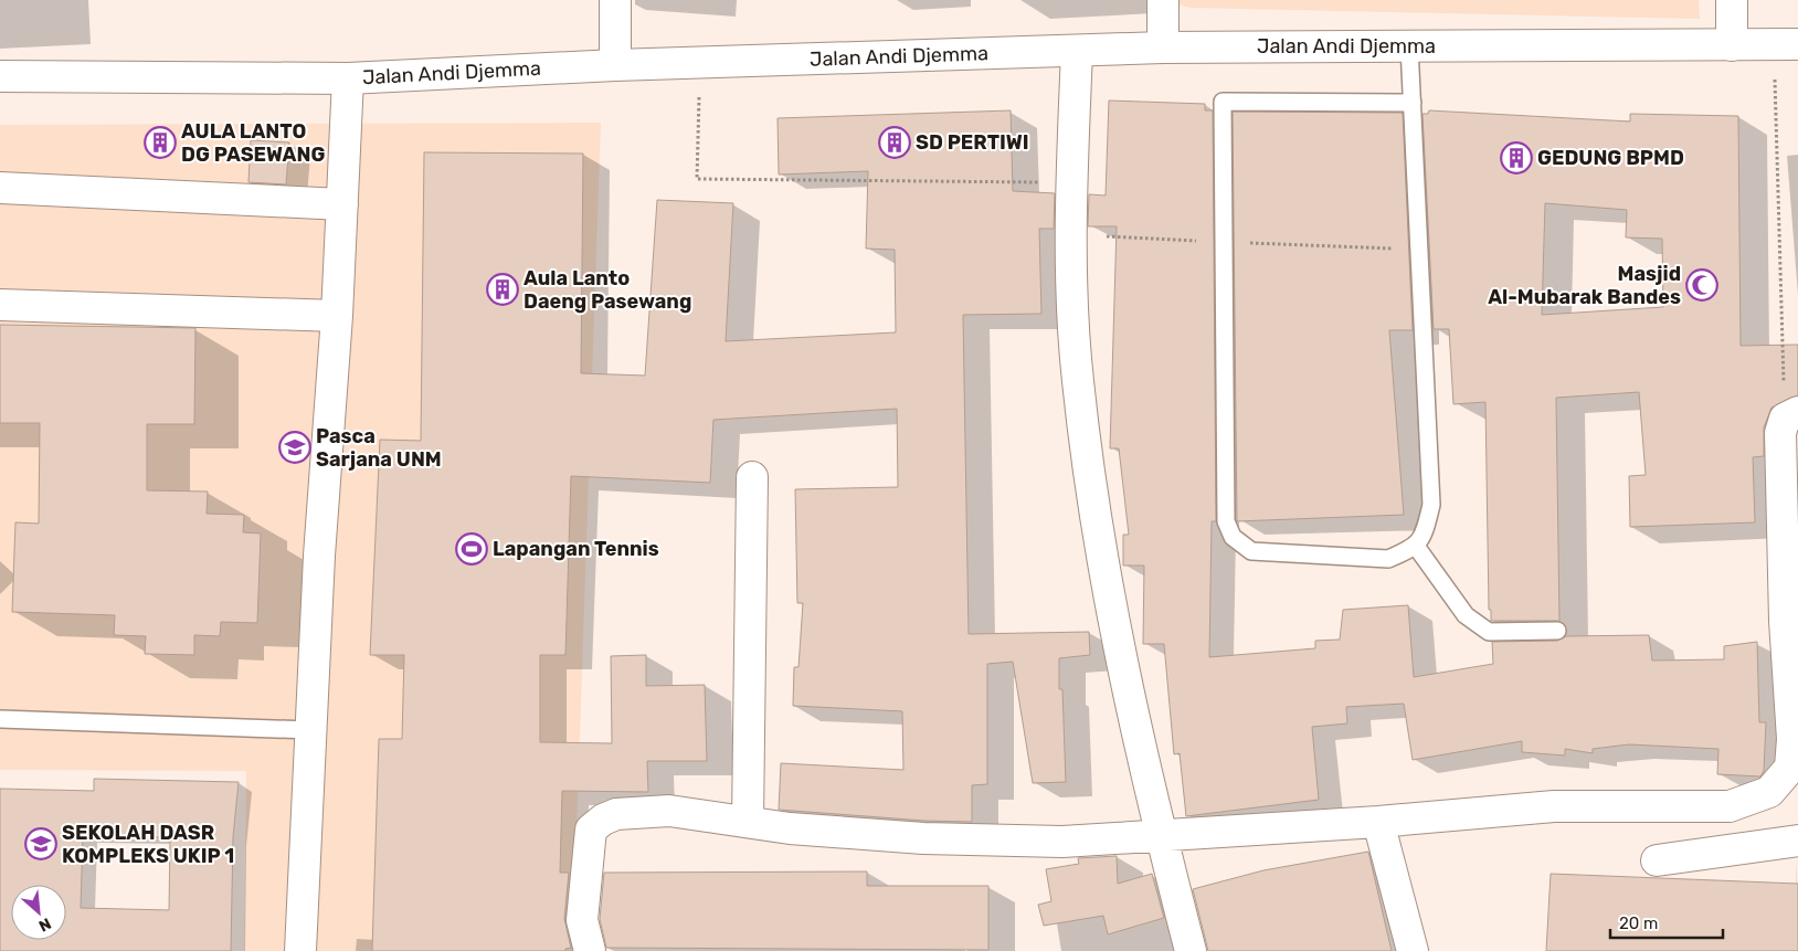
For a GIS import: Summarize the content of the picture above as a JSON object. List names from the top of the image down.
{
  "streets": {
    "street": ["Jalan Andi Djemma"]
  },
  "places": {
    "building": [
      "AULA LANTO DG PASEWANG",
      "SD PERTIWI",
      "GEDUNG BPMD",
      "Aula Lanto Daeng Pasewang"
    ],
    "mosque": ["Masjid Al-Mubarak Bandes"],
    "school or university": ["Pasca Sarjana UNM", "SEKOLAH DASR KOMPLEKS UKIP 1"],
    "sports": ["Lapangan Tennis"]
  },
  "scale_bar": "20 m",
  "north": "bottom right"
}
